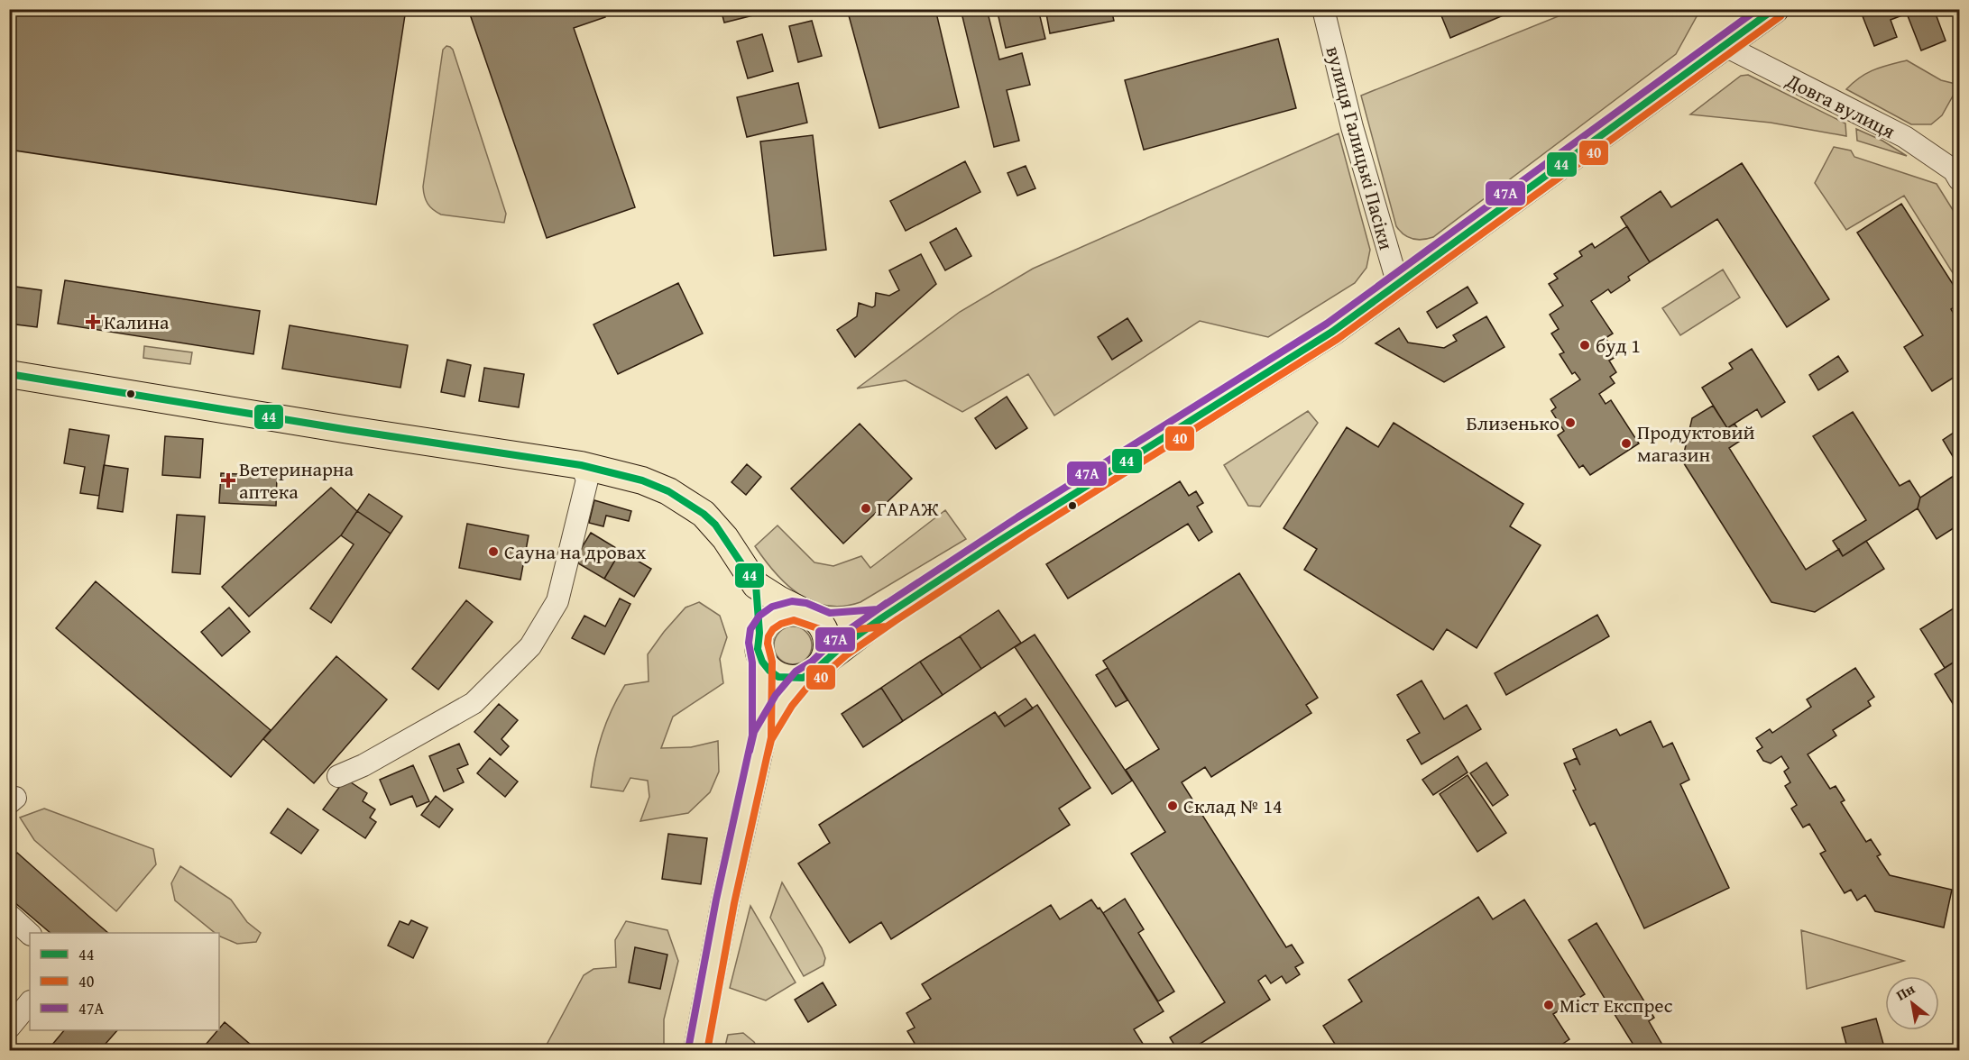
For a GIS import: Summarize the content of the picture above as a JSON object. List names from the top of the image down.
{
  "streets": {
    "street": ["Довга вулиця", "вулиця Галицькі Пасіки"]
  },
  "places": {
    "health": ["Калина", "Ветеринарна аптека"],
    "other": [
      "буд 1",
      "Близенько",
      "Продуктовий магазин",
      "ГАРАЖ",
      "Сауна на дровах",
      "Склад № 14",
      "Міст Експрес"
    ]
  },
  "lines": ["transit line 44", "transit line 47А", "transit line 40"],
  "legend": ["44", "40", "47А"],
  "north": "top left"
}
